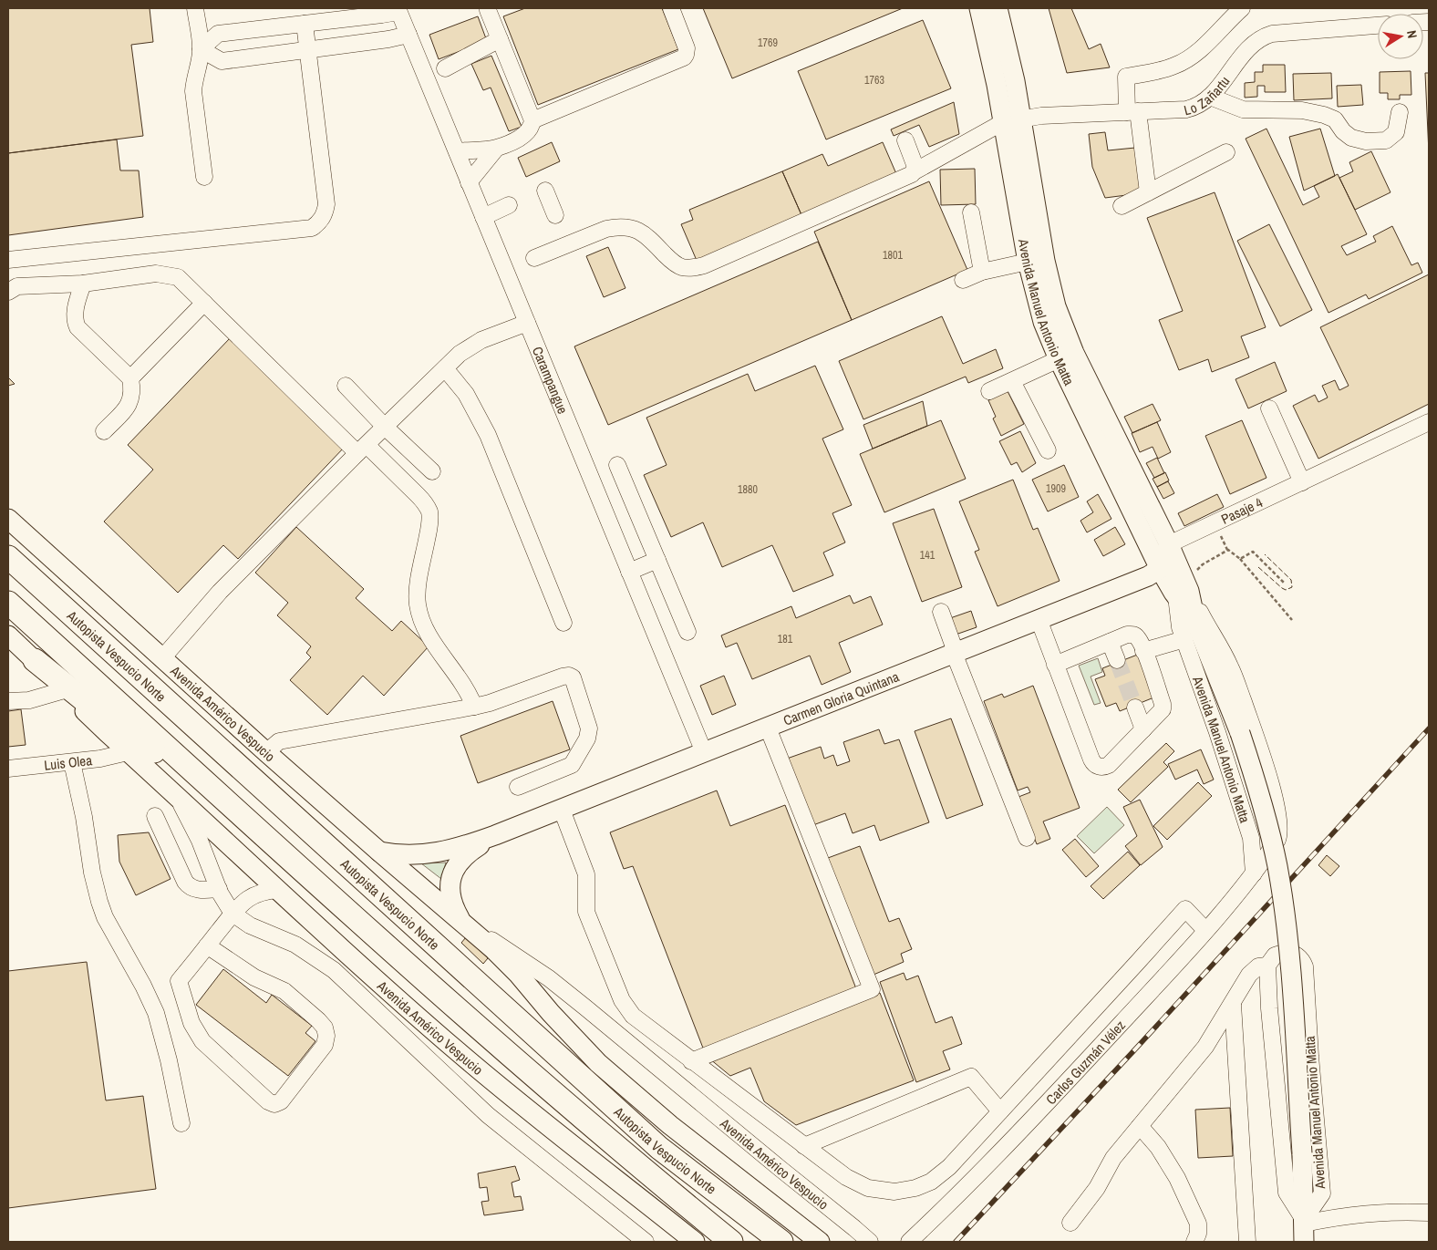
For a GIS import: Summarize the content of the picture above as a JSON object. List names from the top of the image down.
{
  "streets": {
    "highway": ["Autopista Vespucio Norte"],
    "main road": ["Avenida Manuel Antonio Matta", "Carmen Gloria Quintana", "Avenida Américo Vespucio"],
    "street": [
      "Lo Zañartu",
      "Carampangue",
      "Pasaje 4",
      "Luis Olea",
      "Carlos Guzmán Vélez"
    ]
  },
  "crossings": [
    ["Lo Zañartu", "Avenida Manuel Antonio Matta"],
    ["Avenida Manuel Antonio Matta", "Pasaje 4"],
    ["Avenida Manuel Antonio Matta", "Carmen Gloria Quintana"],
    ["Avenida Manuel Antonio Matta", "Carlos Guzmán Vélez"],
    ["Carampangue", "Carmen Gloria Quintana"],
    ["Carmen Gloria Quintana", "Avenida Américo Vespucio"],
    ["Avenida Américo Vespucio", "Luis Olea"]
  ],
  "house_numbers": [
    "1769",
    "1763",
    "1801",
    "1909",
    "1880",
    "141",
    "181"
  ],
  "north": "right"
}
